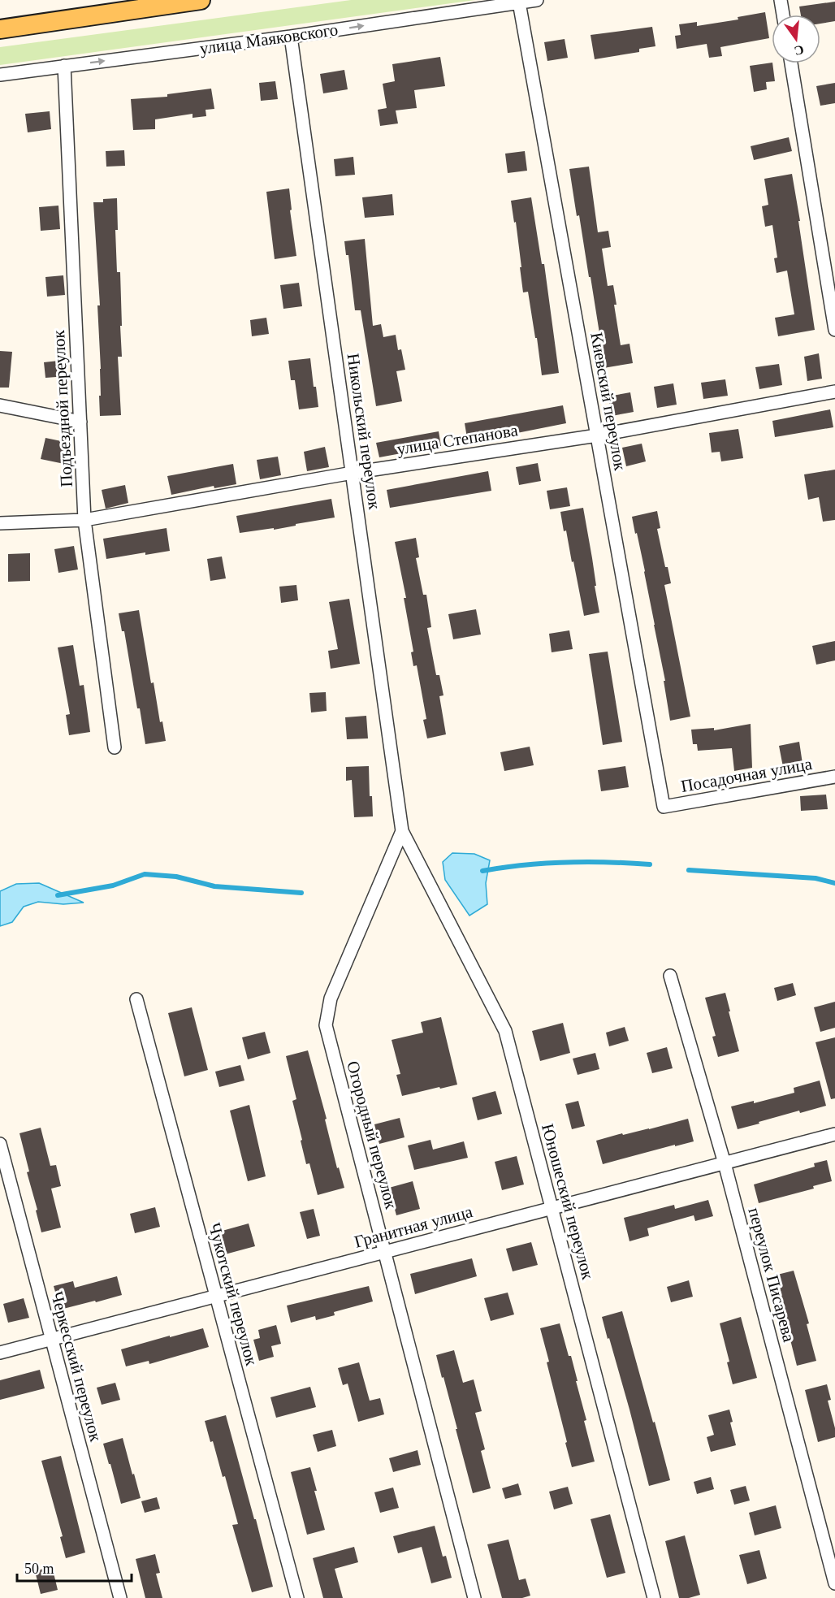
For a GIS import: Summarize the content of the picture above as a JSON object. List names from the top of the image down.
{
  "streets": {
    "street": [
      "улица Маяковского",
      "Киевский переулок",
      "Подъездной переулок",
      "Никольский переулок",
      "улица Степанова",
      "Посадочная улица",
      "Огородный переулок",
      "Юношеский переулок",
      "Гранитная улица",
      "переулок Писарева",
      "Чукотский переулок",
      "Черкесский переулок"
    ]
  },
  "crossings": [
    ["улица Маяковского", "Киевский переулок"],
    ["улица Маяковского", "Подъездной переулок"],
    ["улица Маяковского", "Никольский переулок"],
    ["Киевский переулок", "улица Степанова"],
    ["Киевский переулок", "Посадочная улица"],
    ["Подъездной переулок", "улица Степанова"],
    ["Никольский переулок", "улица Степанова"],
    ["Никольский переулок", "Огородный переулок"],
    ["Никольский переулок", "Юношеский переулок"],
    ["Огородный переулок", "Юношеский переулок"],
    ["Огородный переулок", "Гранитная улица"],
    ["Юношеский переулок", "Гранитная улица"],
    ["Гранитная улица", "переулок Писарева"],
    ["Гранитная улица", "Чукотский переулок"],
    ["Гранитная улица", "Черкесский переулок"]
  ],
  "one_way": ["улица Маяковского"],
  "scale_bar": "50 m",
  "north": "bottom"
}
